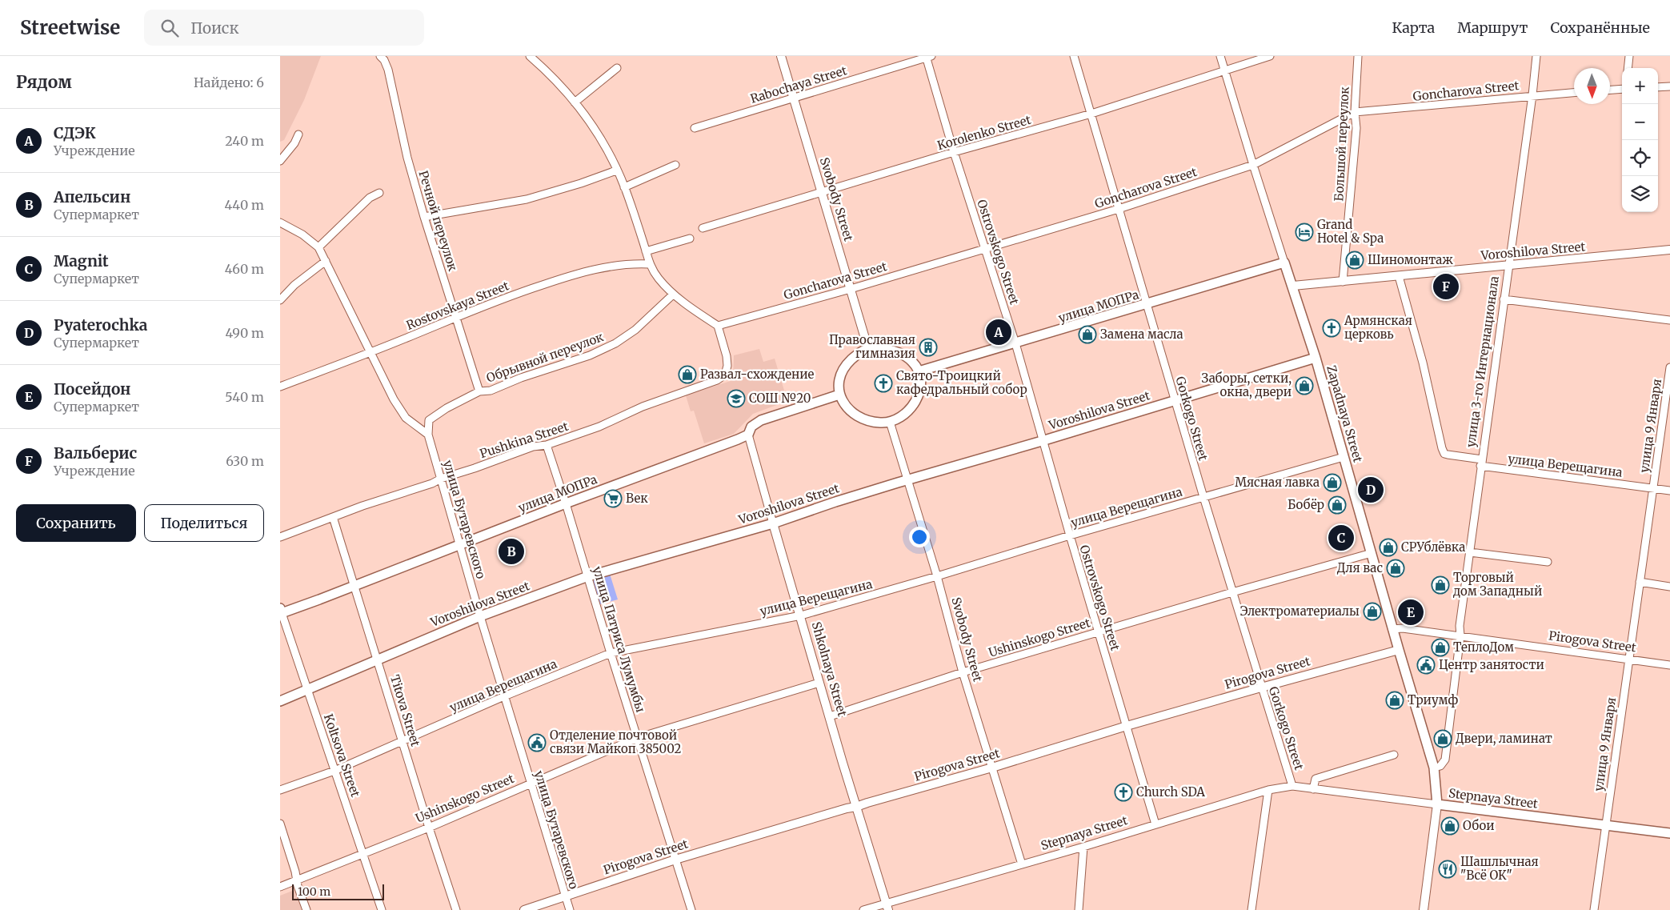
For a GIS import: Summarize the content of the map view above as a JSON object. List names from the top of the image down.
{
  "streets": {
    "main road": [
      "Voroshilova Street",
      "улица МОПРа",
      "Zapadnaya Street",
      "Stepnaya Street"
    ],
    "street": [
      "Rabochaya Street",
      "Goncharova Street",
      "Korolenko Street",
      "Большой переулок",
      "Svobody Street",
      "Речной переулок",
      "Ostrovskogo Street",
      "Rostovskaya Street",
      "Обрывной переулок",
      "улица 3-го Интернационала",
      "Gorkogo Street",
      "улица 9 Января",
      "Pushkina Street",
      "улица Верещагина",
      "улица Бутаревского",
      "Ushinskogo Street",
      "улица Патриса Лумумбы",
      "Pirogova Street",
      "Shkolnaya Street",
      "Titova Street",
      "Koltsova Street"
    ]
  },
  "crossings": [
    ["Rabochaya Street", "Svobody Street"],
    ["Rabochaya Street", "Ostrovskogo Street"],
    ["Goncharova Street", "Большой переулок"],
    ["Goncharova Street", "Svobody Street"],
    ["Goncharova Street", "Ostrovskogo Street"],
    ["Goncharova Street", "улица 3-го Интернационала"],
    ["Goncharova Street", "Zapadnaya Street"],
    ["Goncharova Street", "Gorkogo Street"],
    ["Goncharova Street", "Pushkina Street"],
    ["Korolenko Street", "Svobody Street"],
    ["Korolenko Street", "Ostrovskogo Street"],
    ["Korolenko Street", "Zapadnaya Street"],
    ["Korolenko Street", "Gorkogo Street"],
    ["Большой переулок", "Voroshilova Street"],
    ["Svobody Street", "Voroshilova Street"],
    ["Svobody Street", "улица МОПРа"],
    ["Svobody Street", "улица Верещагина"],
    ["Svobody Street", "Ushinskogo Street"],
    ["Svobody Street", "Pirogova Street"],
    ["Svobody Street", "Stepnaya Street"],
    ["Речной переулок", "Rostovskaya Street"],
    ["Речной переулок", "Обрывной переулок"],
    ["Voroshilova Street", "Ostrovskogo Street"],
    ["Voroshilova Street", "улица 3-го Интернационала"],
    ["Voroshilova Street", "Zapadnaya Street"],
    ["Voroshilova Street", "Gorkogo Street"],
    ["Voroshilova Street", "улица Верещагина"],
    ["Voroshilova Street", "улица Бутаревского"],
    ["Voroshilova Street", "улица Патриса Лумумбы"],
    ["Voroshilova Street", "Shkolnaya Street"],
    ["Voroshilova Street", "Titova Street"],
    ["Voroshilova Street", "Koltsova Street"],
    ["Ostrovskogo Street", "улица МОПРа"],
    ["Ostrovskogo Street", "улица Верещагина"],
    ["Ostrovskogo Street", "Ushinskogo Street"],
    ["Ostrovskogo Street", "Pirogova Street"],
    ["Ostrovskogo Street", "Stepnaya Street"],
    ["улица МОПРа", "Zapadnaya Street"],
    ["улица МОПРа", "Gorkogo Street"],
    ["улица МОПРа", "улица Бутаревского"],
    ["улица МОПРа", "улица Патриса Лумумбы"],
    ["улица МОПРа", "Shkolnaya Street"],
    ["улица МОПРа", "Titova Street"],
    ["улица МОПРа", "Koltsova Street"],
    ["Обрывной переулок", "улица Бутаревского"],
    ["улица 3-го Интернационала", "Zapadnaya Street"],
    ["улица 3-го Интернационала", "улица Верещагина"],
    ["улица 3-го Интернационала", "Pirogova Street"],
    ["Zapadnaya Street", "улица Верещагина"],
    ["Zapadnaya Street", "Ushinskogo Street"],
    ["Zapadnaya Street", "Pirogova Street"],
    ["Zapadnaya Street", "Stepnaya Street"],
    ["Gorkogo Street", "улица Верещагина"],
    ["Gorkogo Street", "Ushinskogo Street"],
    ["Gorkogo Street", "Pirogova Street"],
    ["Gorkogo Street", "Stepnaya Street"],
    ["улица 9 Января", "улица Верещагина"],
    ["улица 9 Января", "Pirogova Street"],
    ["улица 9 Января", "Stepnaya Street"],
    ["Pushkina Street", "улица Бутаревского"],
    ["Pushkina Street", "улица Патриса Лумумбы"],
    ["Pushkina Street", "Titova Street"],
    ["улица Верещагина", "улица Бутаревского"],
    ["улица Верещагина", "улица Патриса Лумумбы"],
    ["улица Верещагина", "Shkolnaya Street"],
    ["улица Верещагина", "Titova Street"],
    ["улица Верещагина", "Koltsova Street"],
    ["улица Бутаревского", "Ushinskogo Street"],
    ["улица Бутаревского", "Pirogova Street"],
    ["Ushinskogo Street", "улица Патриса Лумумбы"],
    ["Ushinskogo Street", "Shkolnaya Street"],
    ["Ushinskogo Street", "Titova Street"],
    ["Ushinskogo Street", "Koltsova Street"],
    ["улица Патриса Лумумбы", "Pirogova Street"],
    ["Pirogova Street", "Shkolnaya Street"],
    ["Shkolnaya Street", "Stepnaya Street"]
  ],
  "places": {
    "hotel": ["Grand Hotel & Spa"],
    "shop": [
      "Шиномонтаж",
      "Замена масла",
      "Развал-схождение",
      "Заборы, сетки, окна, двери",
      "Мясная лавка",
      "Бобёр",
      "СРУблёвка",
      "Для вас",
      "Торговый дом Западный",
      "Электроматериалы",
      "ТеплоДом",
      "Триумф",
      "Двери, ламинат",
      "Обои"
    ],
    "church": ["Армянская церковь", "Свято-Троицкий кафедральный собор", "Church SDA"],
    "building": ["Православная гимназия"],
    "school or university": ["СОШ №20"],
    "supermarket": ["Век"],
    "public building": ["Центр занятости", "Отделение почтовой связи Майкоп 385002"],
    "restaurant": ["Шашлычная \"Всё ОК\""]
  },
  "scale_bar": "100 m",
  "north": "bottom",
  "page": {
    "header": "Streetwise",
    "search": "Поиск",
    "nav": ["Карта", "Маршрут", "Сохранённые"],
    "heading": ["Рядом", "Найдено: 6"],
    "map_buttons": ["+", "−"],
    "list": [
      {
        "mark": "A",
        "name": "СДЭК",
        "note": "Учреждение",
        "value": "240 m"
      },
      {
        "mark": "B",
        "name": "Апельсин",
        "note": "Супермаркет",
        "value": "440 m"
      },
      {
        "mark": "C",
        "name": "Magnit",
        "note": "Супермаркет",
        "value": "460 m"
      },
      {
        "mark": "D",
        "name": "Pyaterochka",
        "note": "Супермаркет",
        "value": "490 m"
      },
      {
        "mark": "E",
        "name": "Посейдон",
        "note": "Супермаркет",
        "value": "540 m"
      },
      {
        "mark": "F",
        "name": "Вальберис",
        "note": "Учреждение",
        "value": "630 m"
      }
    ],
    "pins": [
      "F",
      "A",
      "D",
      "C",
      "B",
      "E"
    ],
    "buttons": ["Сохранить", "Поделиться"],
    "scale": "100 m"
  }
}
